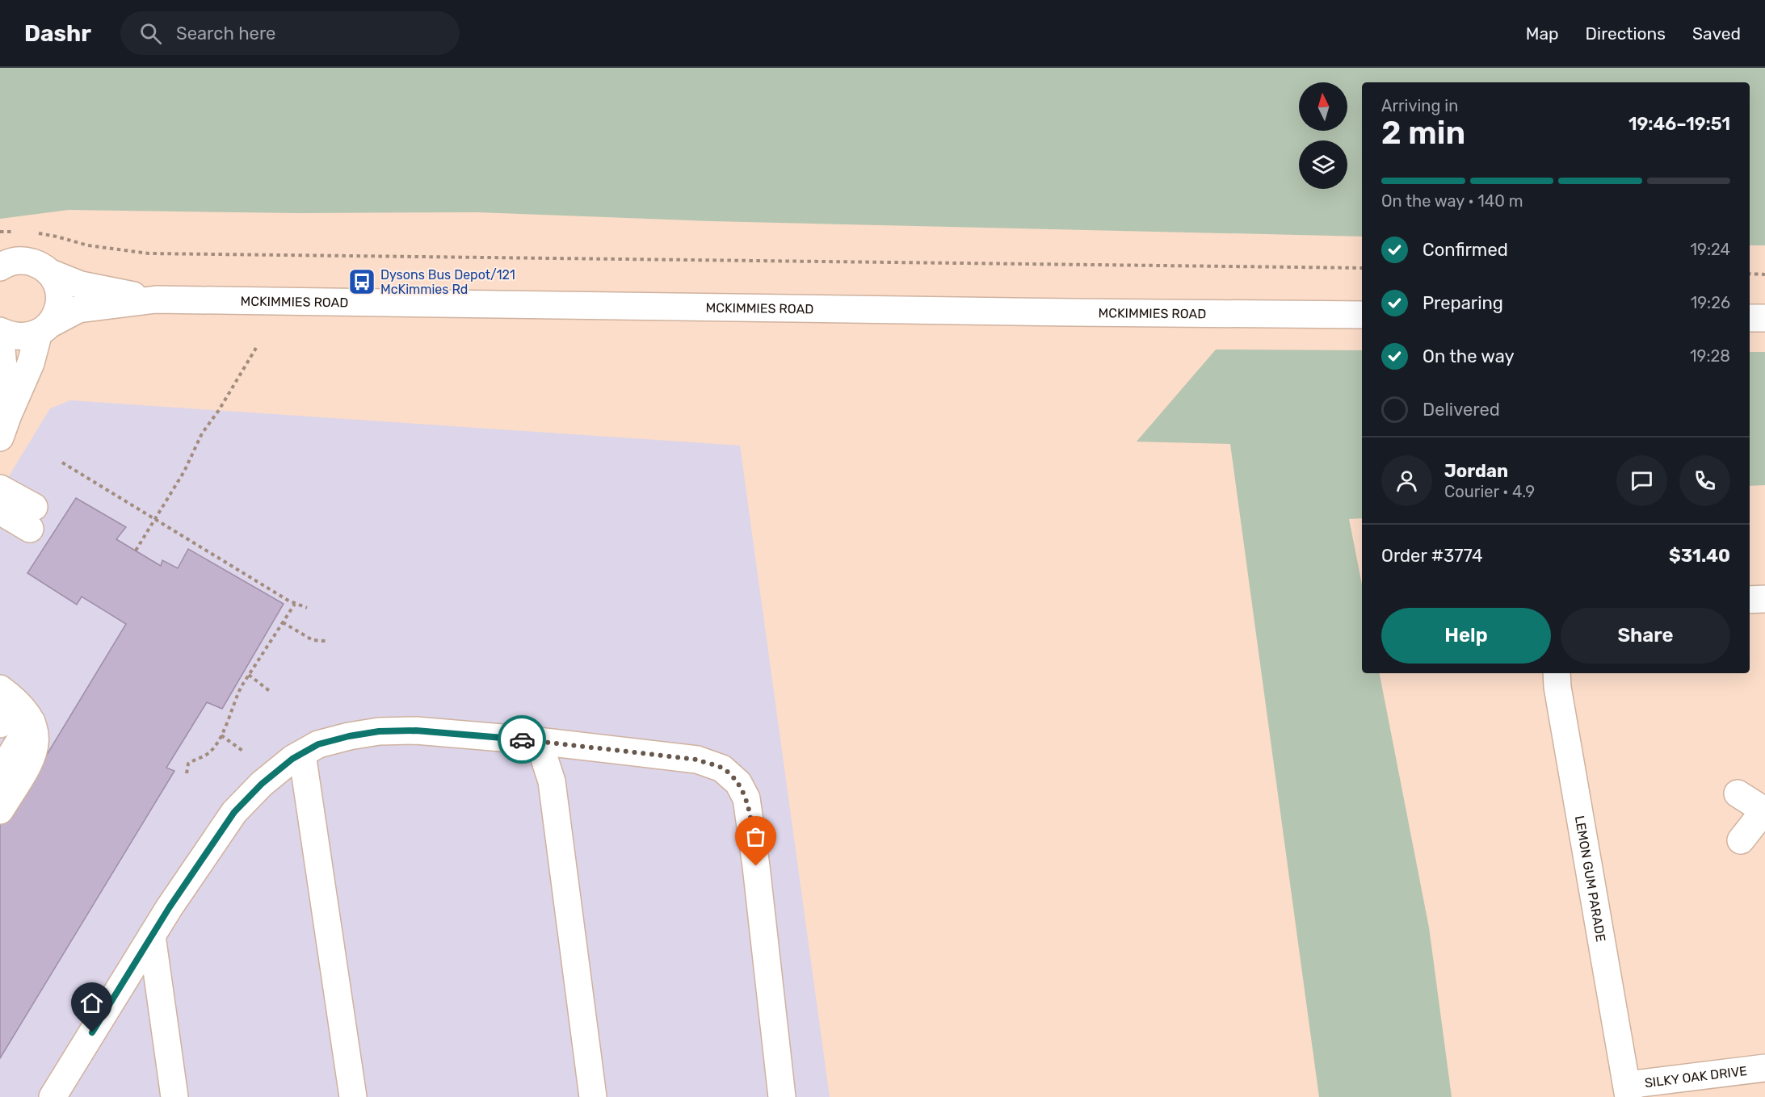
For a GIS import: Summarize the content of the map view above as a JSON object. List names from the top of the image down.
{
  "streets": {
    "main road": ["MCKIMMIES ROAD", "LEMON GUM PARADE", "SILKY OAK DRIVE"]
  },
  "crossings": [
    ["LEMON GUM PARADE", "SILKY OAK DRIVE"]
  ],
  "places": {
    "bus stop": ["Dysons Bus Depot/121 McKimmies Rd"]
  },
  "north": "top",
  "page": {
    "header": "Dashr",
    "search": "Search here",
    "nav": ["Map", "Directions", "Saved"],
    "heading": ["2 min", "Arriving in", "19:46–19:51"],
    "panel": [
      "Jordan",
      "Courier · 4.9",
      "Order #3774",
      "$31.40"
    ],
    "bar": "On the way · 140 m",
    "list": [
      ["Confirmed", "19:24"],
      ["Preparing", "19:26"],
      ["On the way", "19:28"],
      "Delivered"
    ],
    "buttons": ["Help", "Share"]
  }
}
